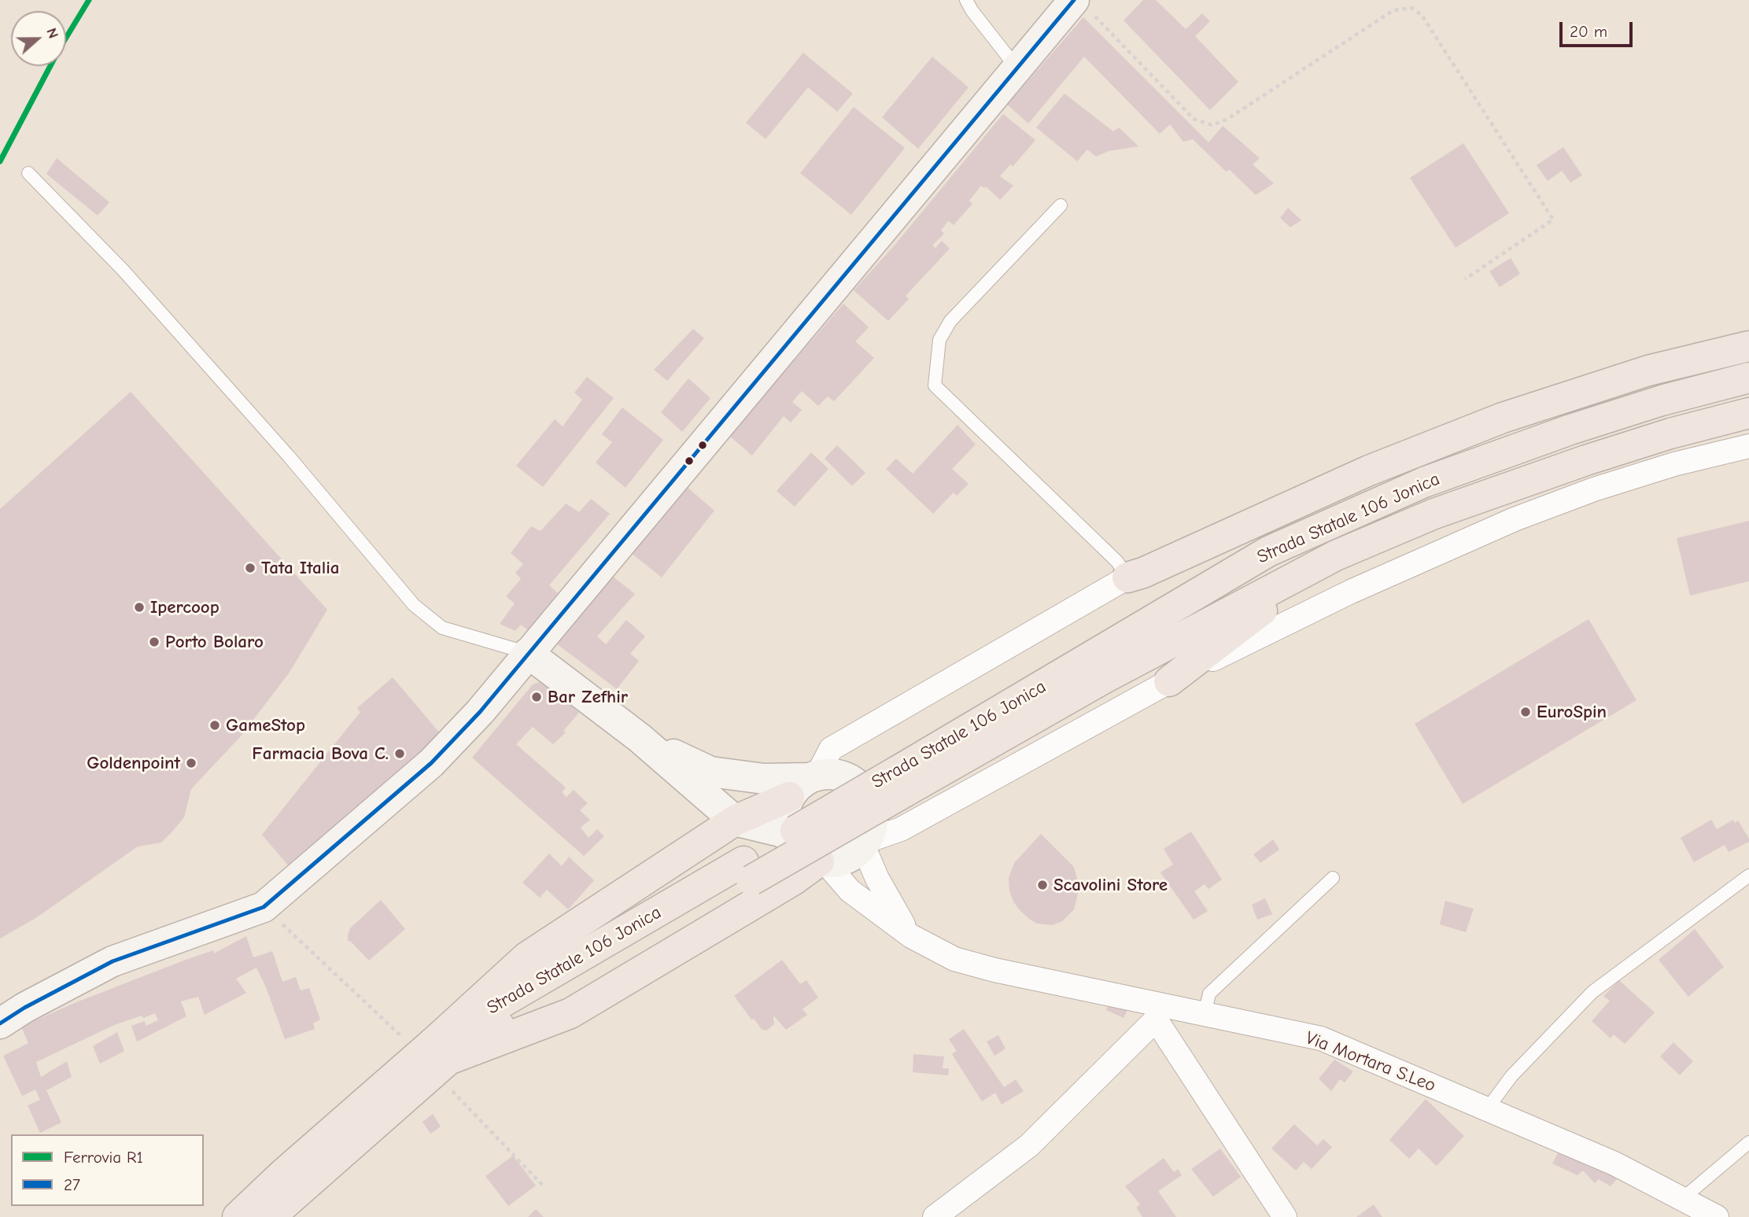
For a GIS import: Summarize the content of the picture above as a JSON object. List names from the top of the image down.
{
  "streets": {
    "main road": ["Strada Statale 106 Jonica"],
    "street": ["Via Mortara S.Leo"]
  },
  "places": [
    "Tata Italia",
    "Ipercoop",
    "Porto Bolaro",
    "Bar Zefhir",
    "EuroSpin",
    "GameStop",
    "Farmacia Bova C.",
    "Goldenpoint",
    "Scavolini Store"
  ],
  "lines": ["rail line R1", "transit line 27"],
  "legend": ["Ferrovia R1", "27"],
  "scale_bar": "20 m",
  "north": "right"
}
